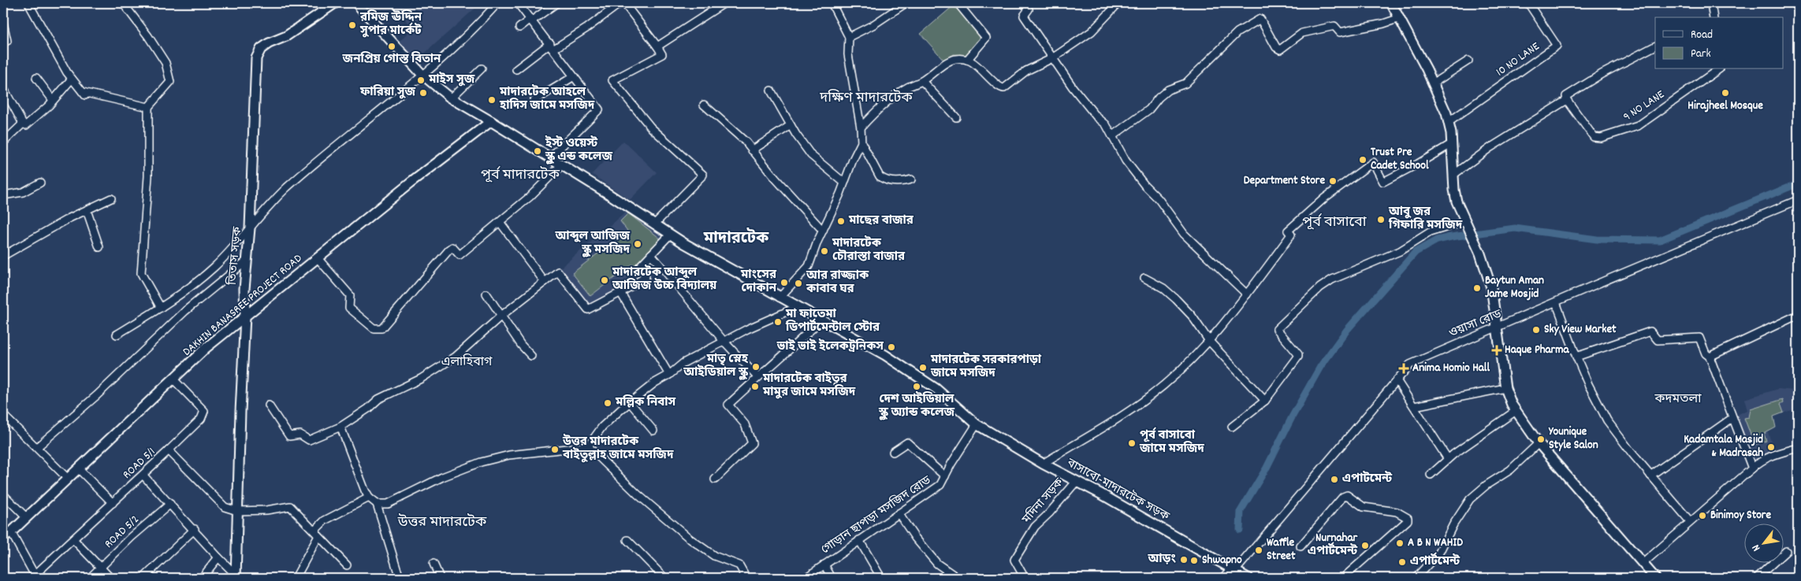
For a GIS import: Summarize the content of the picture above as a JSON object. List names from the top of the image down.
{
  "streets": {
    "street": [
      "10 NO LANE",
      "9 NO LANE",
      "তিতাস সড়ক",
      "DAKHIN BANASREE PROJECT ROAD",
      "ওয়াসা রোড",
      "ROAD 5/1",
      "বাসাবো-মাদারটেক সড়ক",
      "মদিনা সড়ক",
      "গোড়ান ছাপড়া মসজিদ রোড",
      "ROAD 5/2"
    ]
  },
  "crossings": [
    ["তিতাস সড়ক", "DAKHIN BANASREE PROJECT ROAD"],
    ["তিতাস সড়ক", "ROAD 5/1"],
    ["DAKHIN BANASREE PROJECT ROAD", "বাসাবো-মাদারটেক সড়ক"],
    ["ওয়াসা রোড", "বাসাবো-মাদারটেক সড়ক"],
    ["বাসাবো-মাদারটেক সড়ক", "মদিনা সড়ক"],
    ["বাসাবো-মাদারটেক সড়ক", "গোড়ান ছাপড়া মসজিদ রোড"]
  ],
  "districts": [
    "দক্ষিণ মাদারটেক",
    "পূর্ব মাদারটেক",
    "পূর্ব বাসাবো",
    "মাদারটেক",
    "এলাহিবাগ",
    "কদমতলা",
    "উত্তর মাদারটেক"
  ],
  "places": {
    "other": [
      "রমিজ ঊদ্দিন সুপার মার্কেট",
      "জনপ্রিয় গোস্ত বিতান",
      "মাইস সুজ",
      "ফারিয়া সুজ",
      "Hirajheel Mosque",
      "মাদারটেক আহলে হাদিস জামে মসজিদ",
      "ইস্ট ওয়েস্ট স্কুল এন্ড কলেজ",
      "Trust Pre Cadet School",
      "Department Store",
      "আবু জর গিফারি মসজিদ",
      "মাছের বাজার",
      "আব্দুল আজিজ স্কুল মসজিদ",
      "মাদারটেক চৌরাস্তা বাজার",
      "মাদারটেক আব্দুল আজিজ উচ্চ বিদ্যালয়",
      "মাংসের দোকান",
      "আর রাজ্জাক কাবাব ঘর",
      "Baytun Aman Jame Mosjid",
      "মা ফাতেমা ডিপার্টমেন্টাল স্টোর",
      "Sky View Market",
      "ভাই ভাই ইলেকট্রনিকস",
      "মাতৃ স্নেহ আইডিয়াল স্কুল",
      "মাদারটেক সরকারপাড়া জামে মসজিদ",
      "মাদারটেক বাইতুর মামুর জামে মসজিদ",
      "দেশ আইডিয়াল স্কুল অ্যান্ড কলেজ",
      "মল্লিক নিবাস",
      "Younique Style Salon",
      "পূর্ব বাসাবো জামে মসজিদ",
      "Kadamtala Masjid & Madrasah",
      "উত্তর মাদারটেক বাইতুল্লাহ জামে মসজিদ",
      "এপাটমেন্ট",
      "Binimoy Store",
      "A B N WAHID",
      "Nurnahar এপার্টমেন্ট",
      "Waffle Street",
      "আড়ং",
      "Shwapno",
      "এপার্টমেন্ট"
    ],
    "health": ["Haque Pharma", "Anima Homio Hall"]
  },
  "legend": ["Road", "Park"],
  "north": "bottom left"
}
